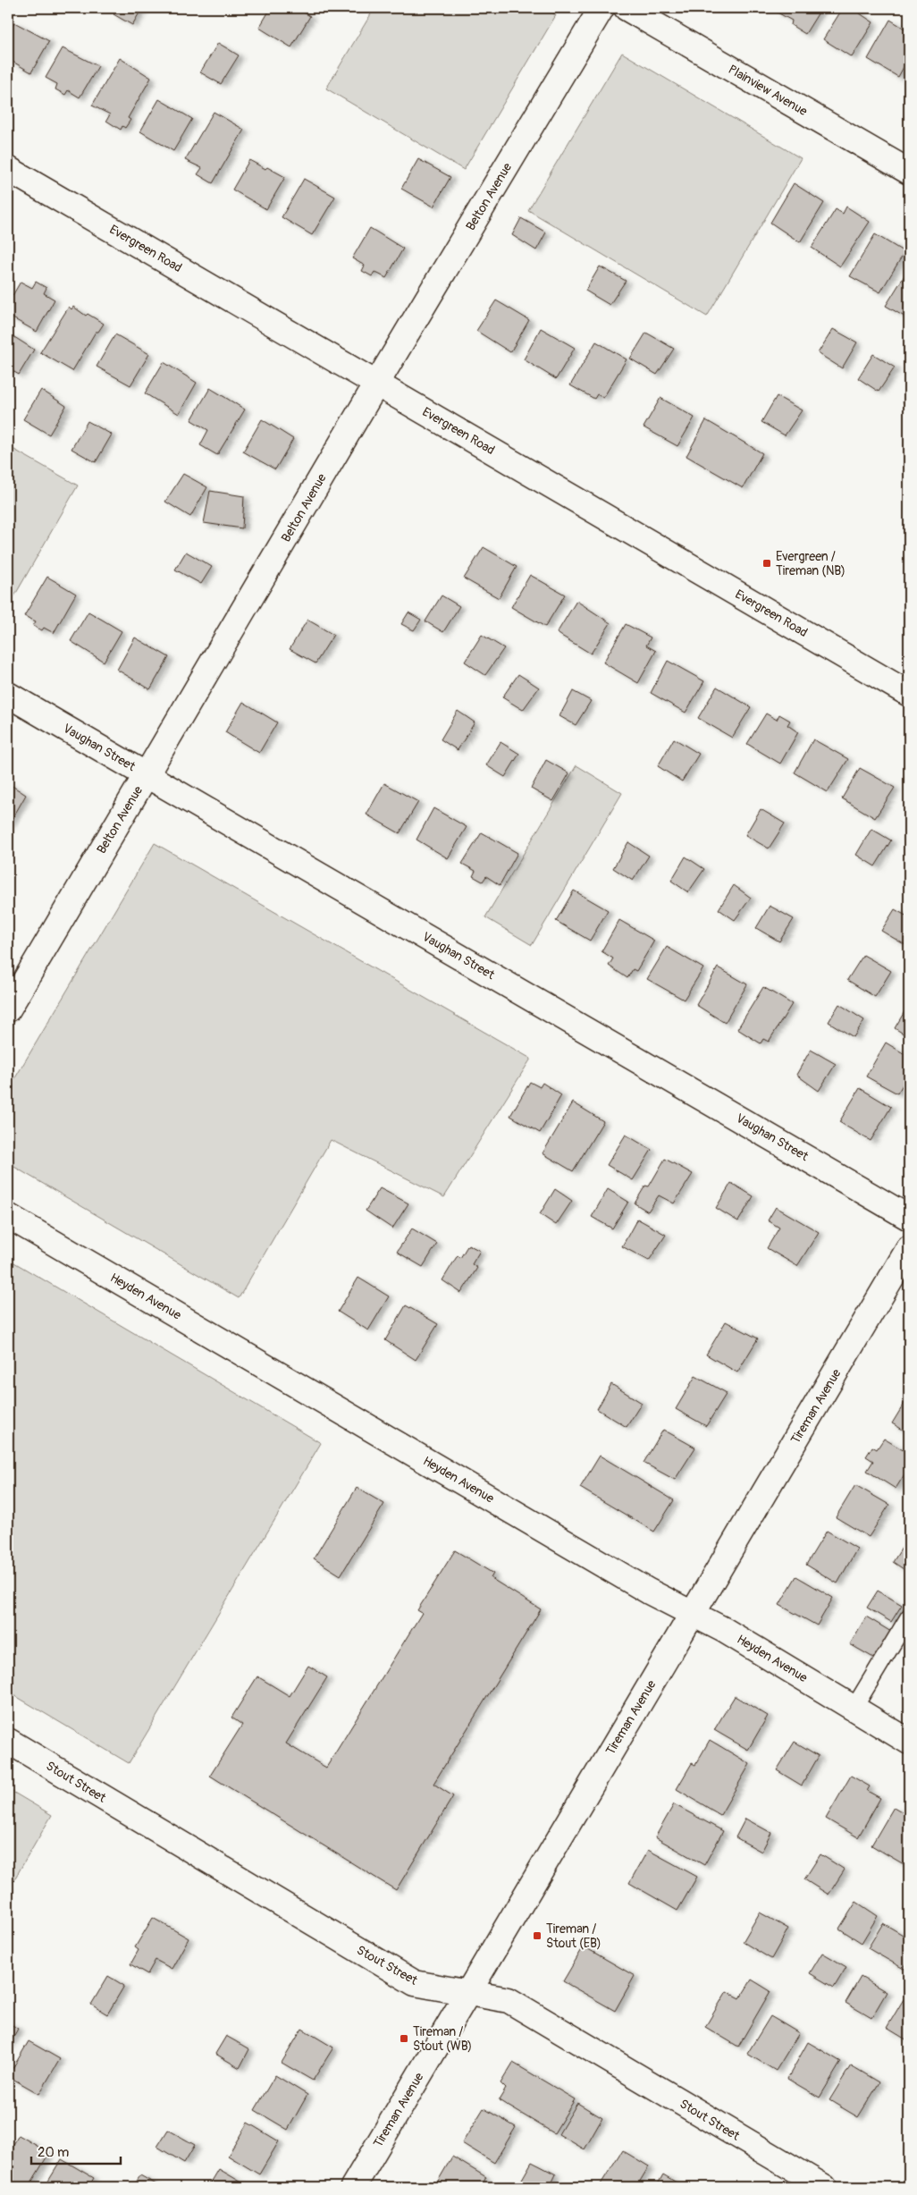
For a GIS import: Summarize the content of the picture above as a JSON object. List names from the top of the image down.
{
  "streets": {
    "street": [
      "Plainview Avenue",
      "Belton Avenue",
      "Evergreen Road",
      "Vaughan Street",
      "Heyden Avenue",
      "Tireman Avenue",
      "Stout Street"
    ]
  },
  "crossings": [
    ["Belton Avenue", "Evergreen Road"],
    ["Belton Avenue", "Vaughan Street"],
    ["Heyden Avenue", "Tireman Avenue"],
    ["Tireman Avenue", "Stout Street"]
  ],
  "places": {
    "transit": ["Evergreen / Tireman (NB)", "Tireman / Stout (EB)", "Tireman / Stout (WB)"]
  },
  "scale_bar": "20 m"
}
